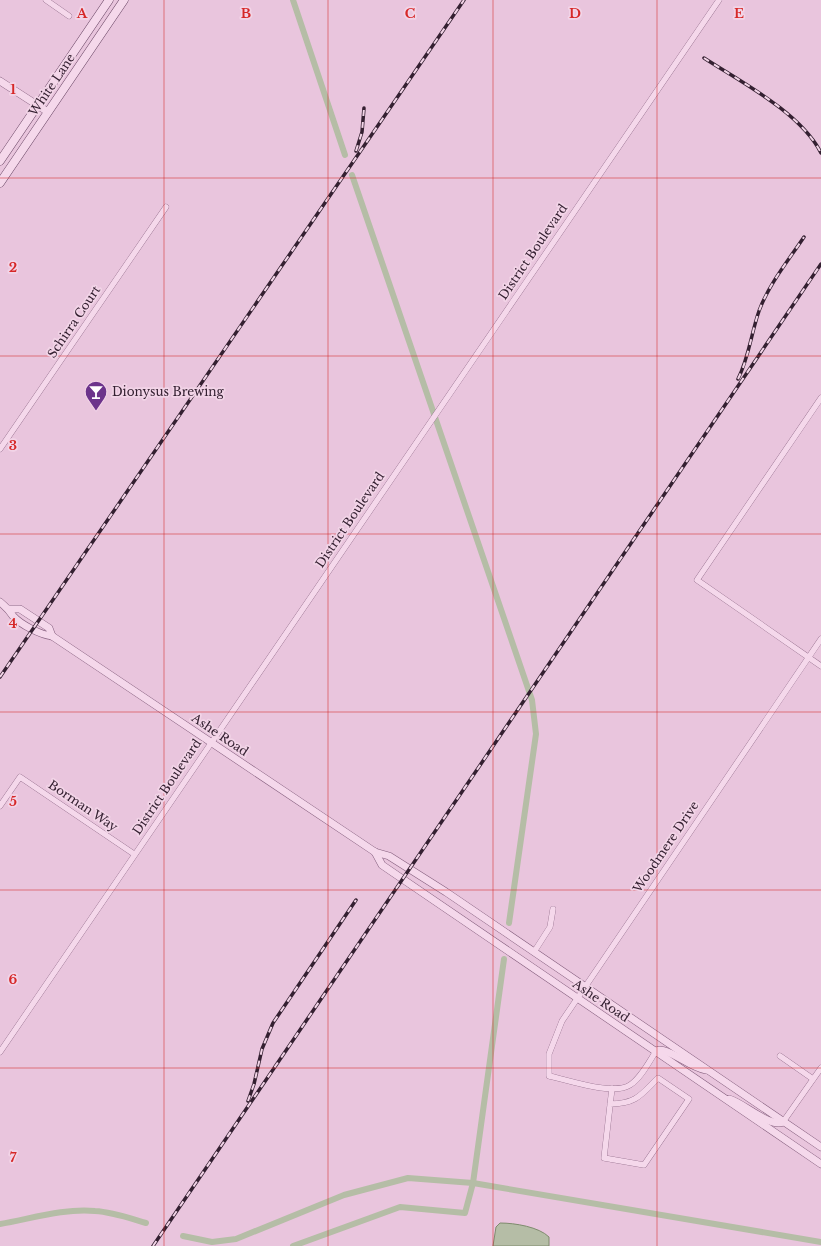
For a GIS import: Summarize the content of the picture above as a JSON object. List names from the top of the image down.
{
  "streets": {
    "main road": ["White Lane"],
    "street": [
      "District Boulevard",
      "Schirra Court",
      "Ashe Road",
      "Borman Way",
      "Woodmere Drive"
    ]
  },
  "crossings": [
    ["District Boulevard", "Ashe Road"],
    ["District Boulevard", "Borman Way"],
    ["Ashe Road", "Woodmere Drive"]
  ],
  "places": {
    "bar": ["Dionysus Brewing"]
  },
  "grid": {
    "columns": [
      "A",
      "B",
      "C",
      "D",
      "E"
    ],
    "rows": [
      "1",
      "2",
      "3",
      "4",
      "5",
      "6",
      "7"
    ]
  }
}
